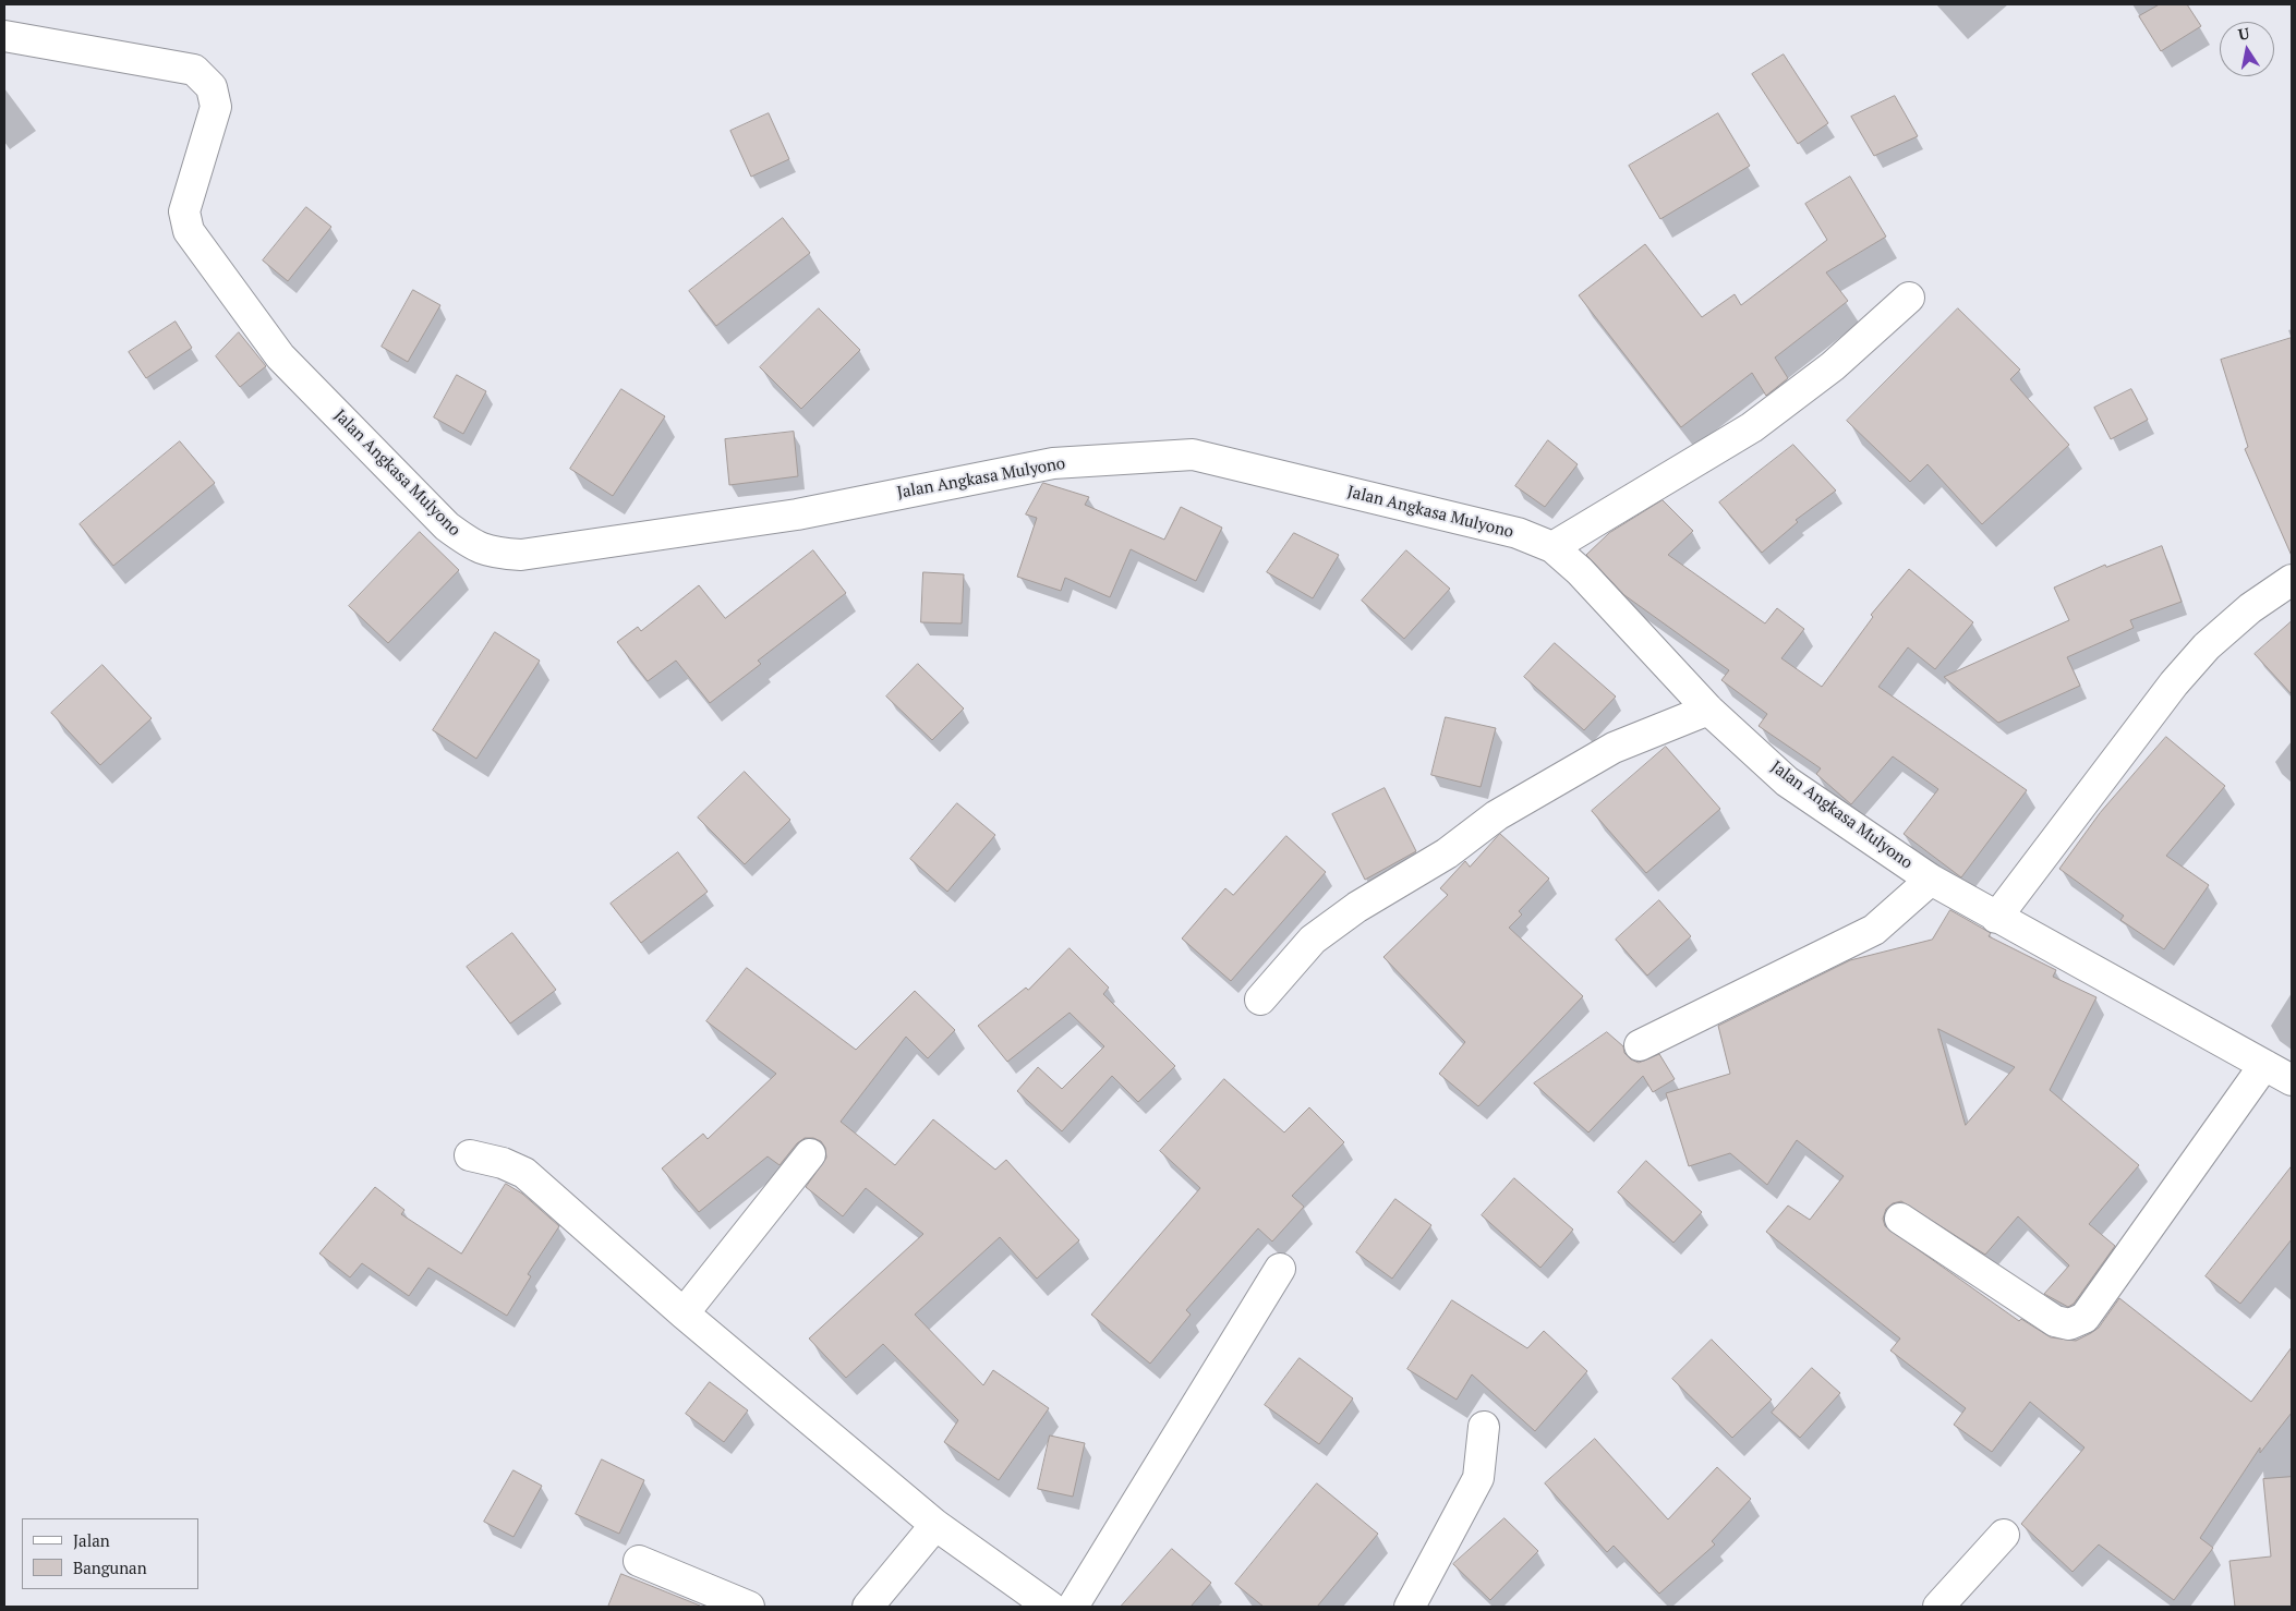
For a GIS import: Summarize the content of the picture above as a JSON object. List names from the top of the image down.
{
  "streets": {
    "street": ["Jalan Angkasa Mulyono"]
  },
  "legend": ["Jalan", "Bangunan"],
  "north": "top"
}
